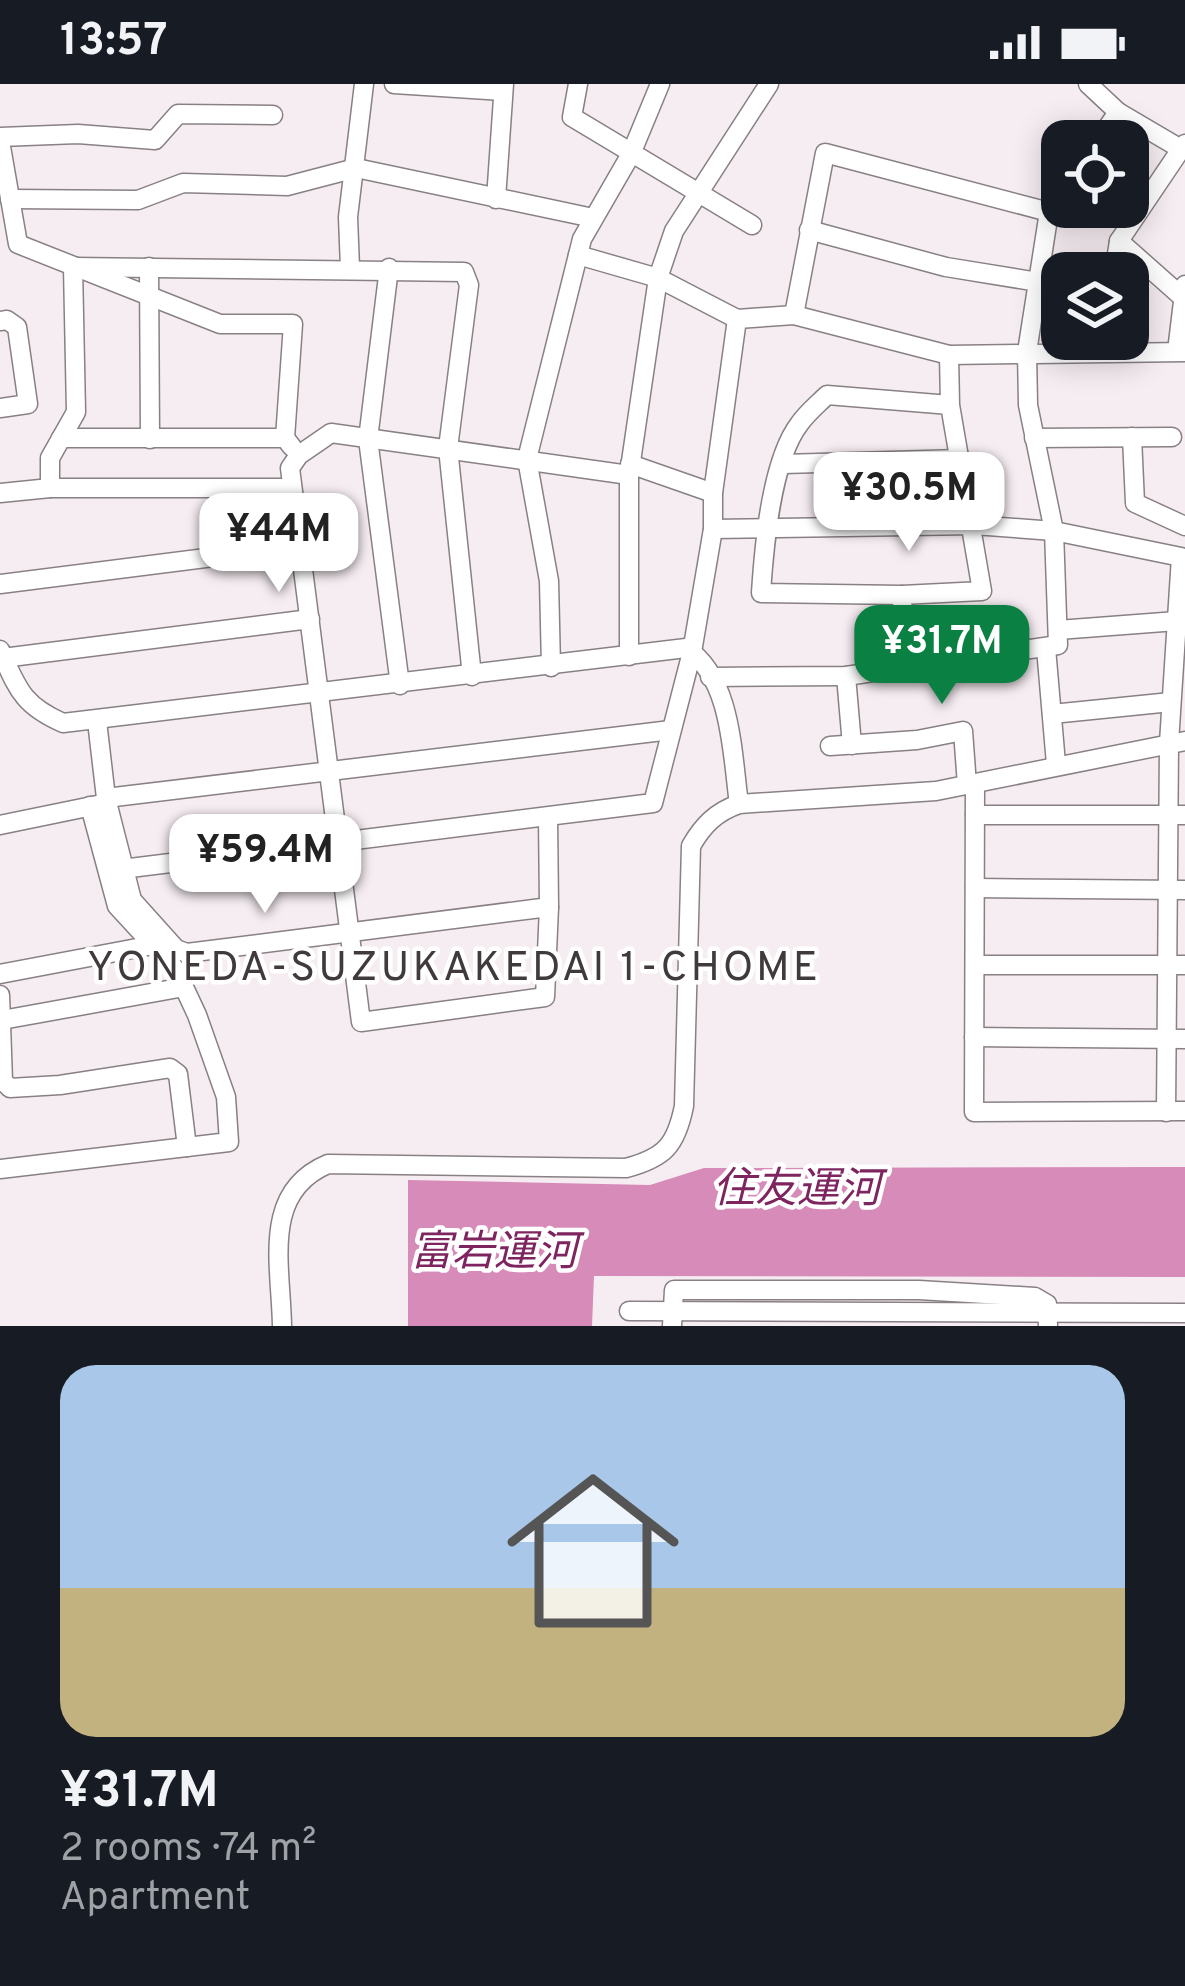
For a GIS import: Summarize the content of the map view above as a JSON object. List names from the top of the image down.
{
  "districts": ["YONEDA-SUZUKAKEDAI 1-CHOME"],
  "water": ["住友運河", "富岩運河"],
  "page": {
    "status": "13:57",
    "price": [
      "¥30.5M",
      "¥44M",
      "¥31.7M",
      "¥59.4M"
    ],
    "list": [
      {
        "name": "¥31.7M",
        "note": "2 rooms · 74 m² · Apartment"
      }
    ]
  }
}
